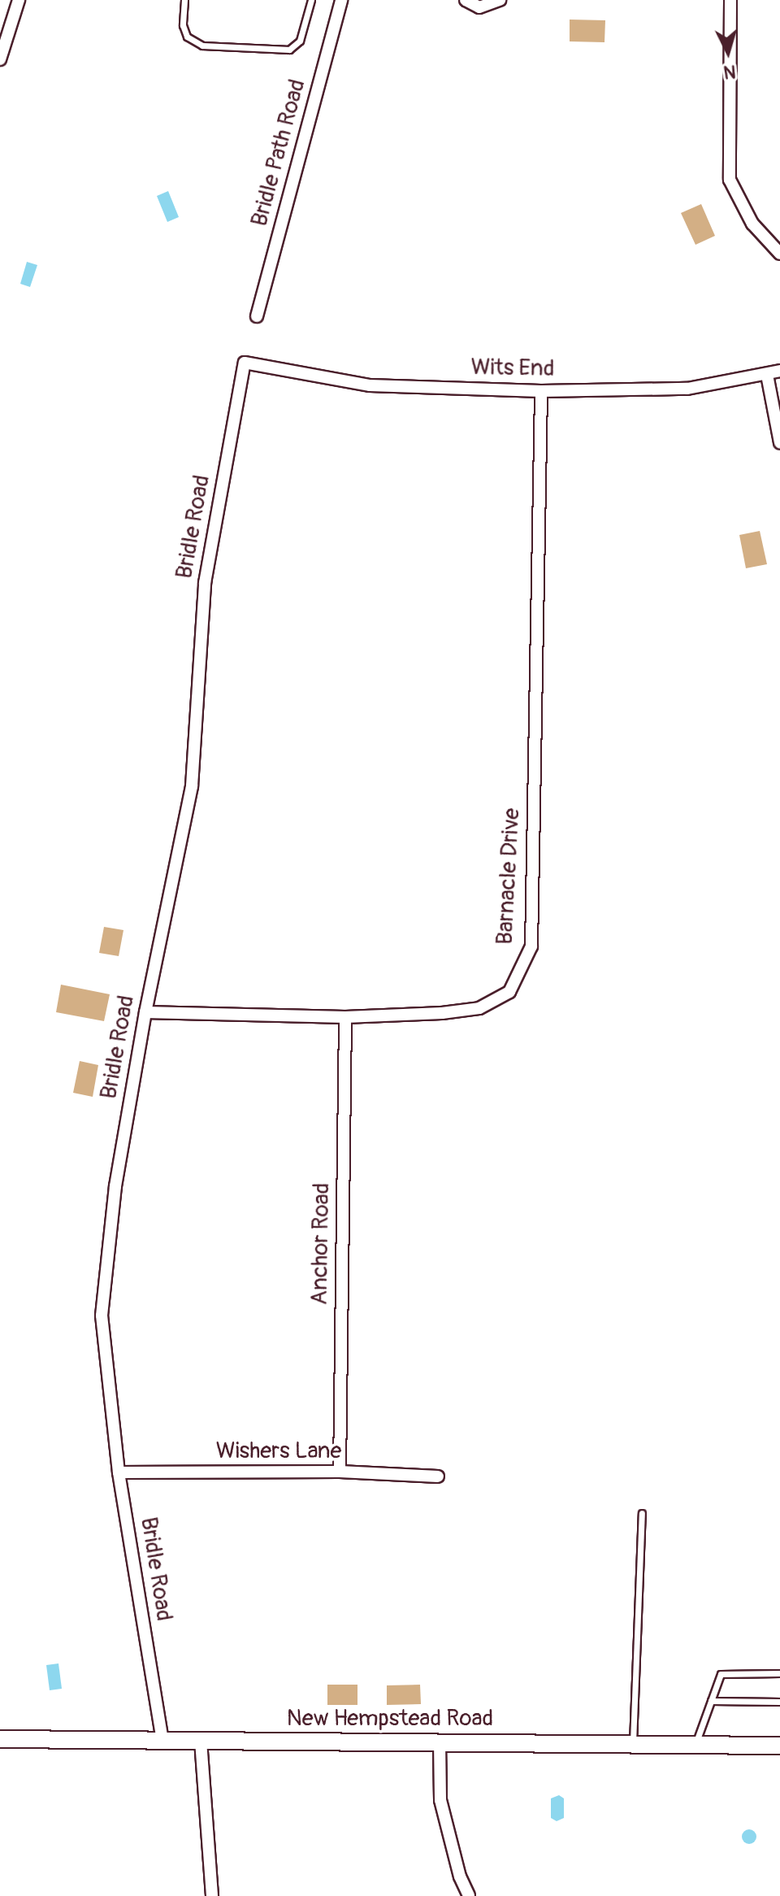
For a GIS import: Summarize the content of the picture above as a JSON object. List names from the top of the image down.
{
  "streets": {
    "street": [
      "Bridle Path Road",
      "Wits End",
      "Bridle Road",
      "Barnacle Drive",
      "Anchor Road",
      "Wishers Lane",
      "New Hempstead Road"
    ]
  },
  "crossings": [
    ["Wits End", "Bridle Road"],
    ["Wits End", "Barnacle Drive"],
    ["Bridle Road", "Barnacle Drive"],
    ["Bridle Road", "Wishers Lane"],
    ["Bridle Road", "New Hempstead Road"],
    ["Barnacle Drive", "Anchor Road"],
    ["Anchor Road", "Wishers Lane"]
  ],
  "north": "bottom"
}
